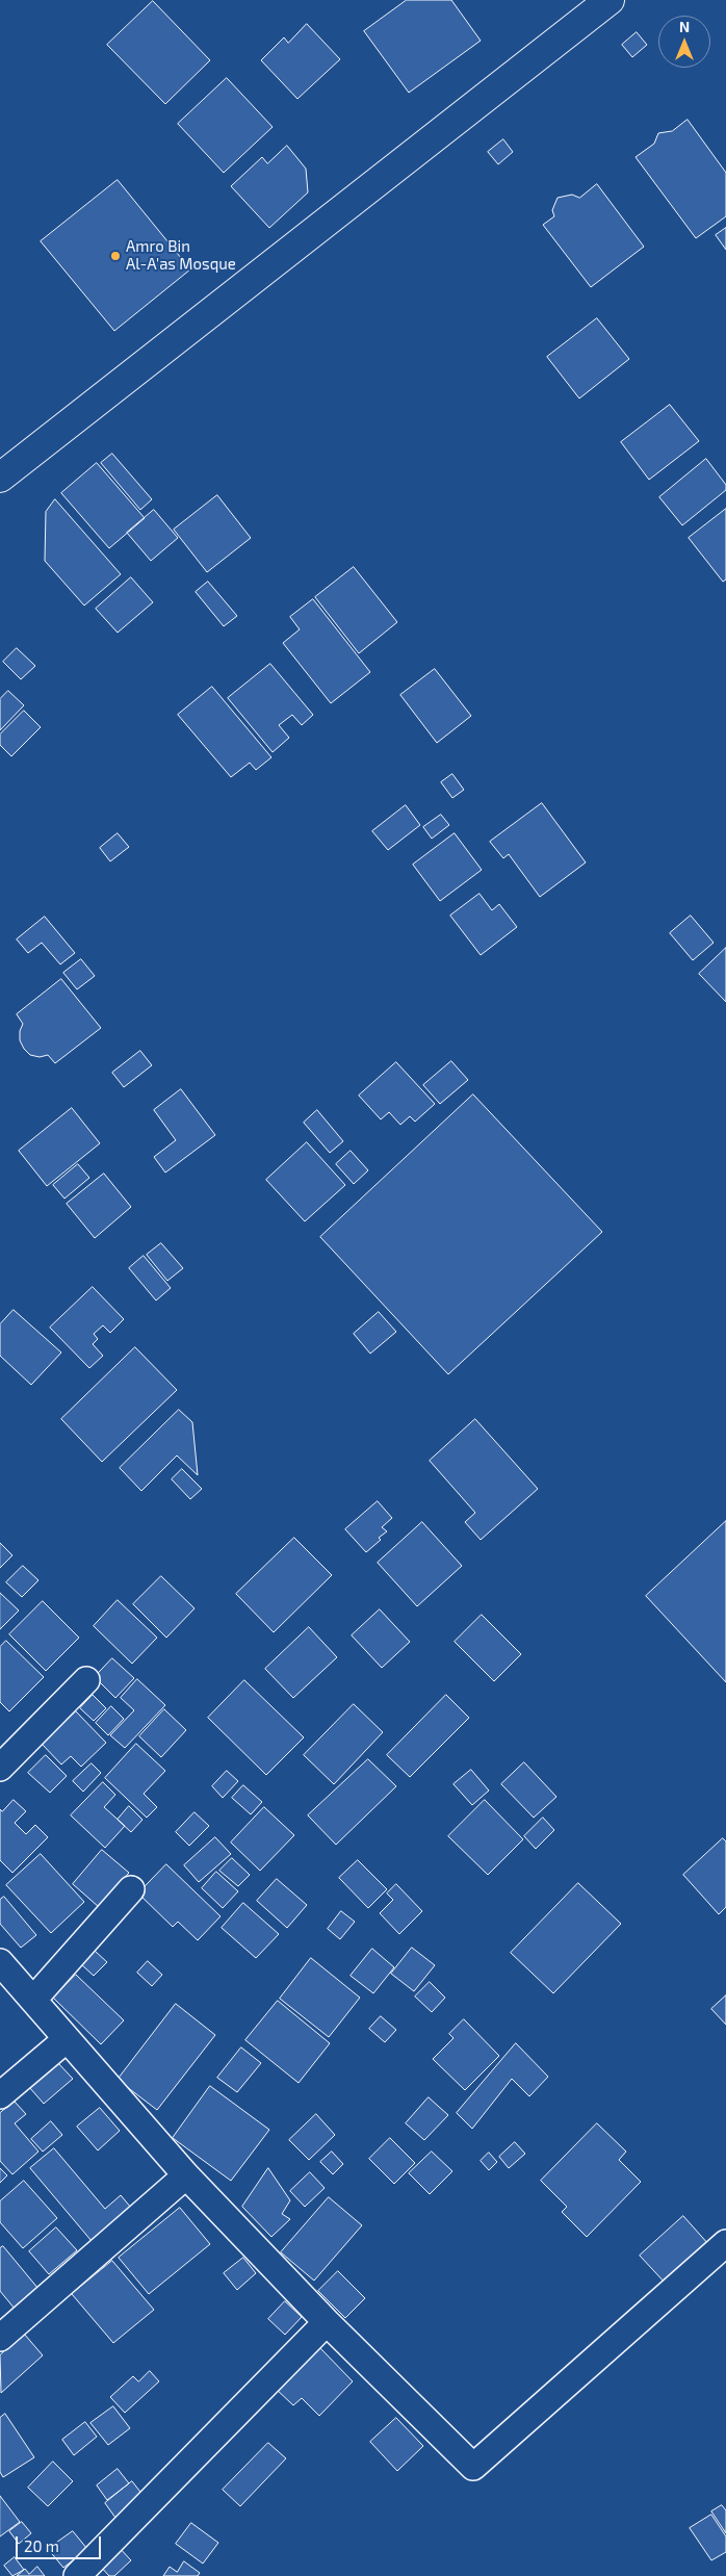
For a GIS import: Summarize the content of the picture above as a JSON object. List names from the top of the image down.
{
  "places": ["Amro Bin Al-A'as Mosque"],
  "scale_bar": "20 m",
  "north": "top"
}
